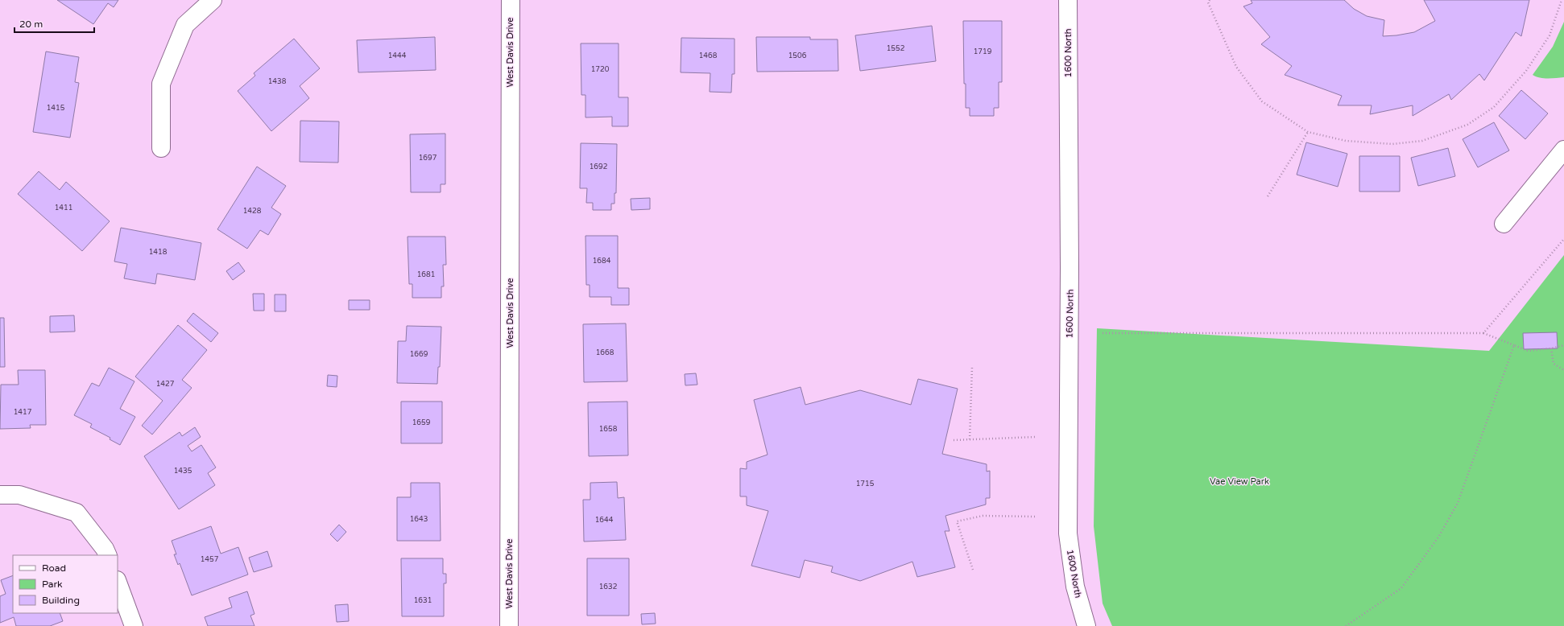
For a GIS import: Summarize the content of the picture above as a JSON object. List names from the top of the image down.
{
  "streets": {
    "street": ["West Davis Drive", "1600 North"]
  },
  "parks": ["Vae View Park"],
  "house_numbers": [
    "1552",
    "1719",
    "1444",
    "1468",
    "1506",
    "1720",
    "1438",
    "1415",
    "1697",
    "1692",
    "1411",
    "1428",
    "1418",
    "1684",
    "1681",
    "1668",
    "1669",
    "1427",
    "1417",
    "1659",
    "1658",
    "1435",
    "1715",
    "1643",
    "1644",
    "1457",
    "1632",
    "1631"
  ],
  "legend": ["Road", "Park", "Building"],
  "scale_bar": "20 m"
}
